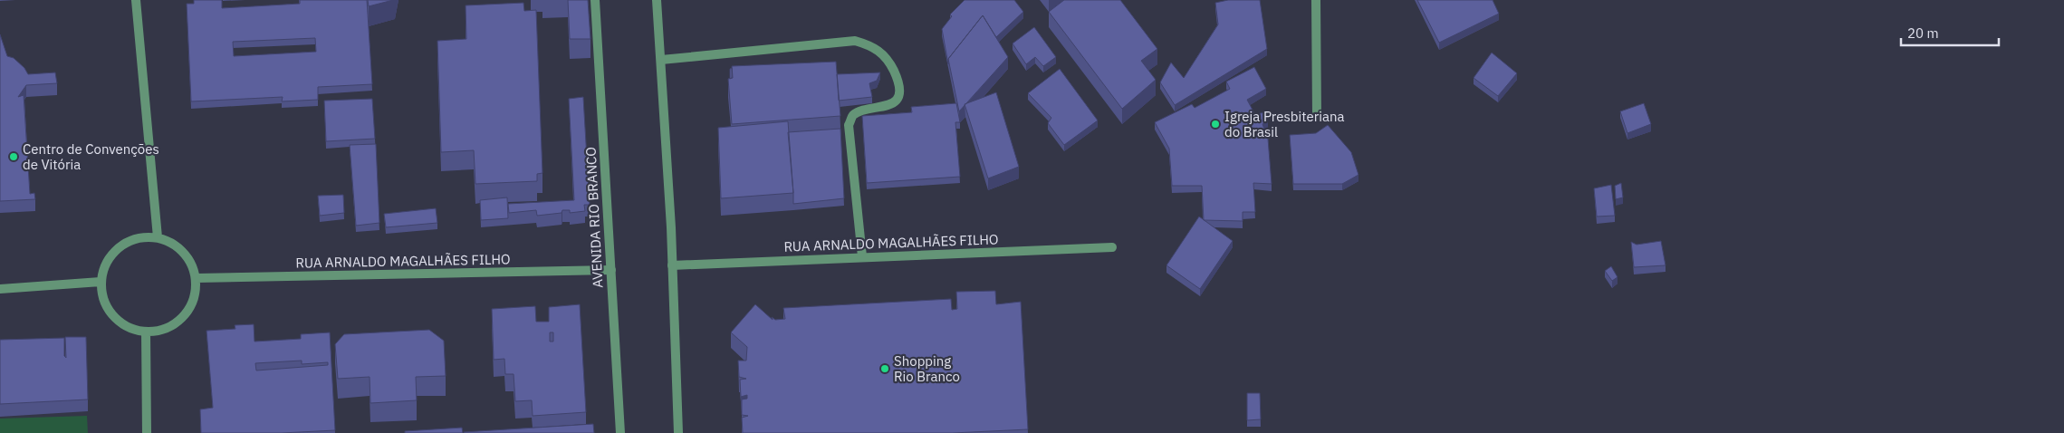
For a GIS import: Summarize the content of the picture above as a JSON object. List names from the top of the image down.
{
  "streets": {
    "street": ["AVENIDA RIO BRANCO", "RUA ARNALDO MAGALHÃES FILHO"]
  },
  "crossings": [
    ["AVENIDA RIO BRANCO", "RUA ARNALDO MAGALHÃES FILHO"]
  ],
  "places": ["Igreja Presbiteriana do Brasil", "Centro de Convenções de Vitória", "Shopping Rio Branco"],
  "scale_bar": "20 m"
}
